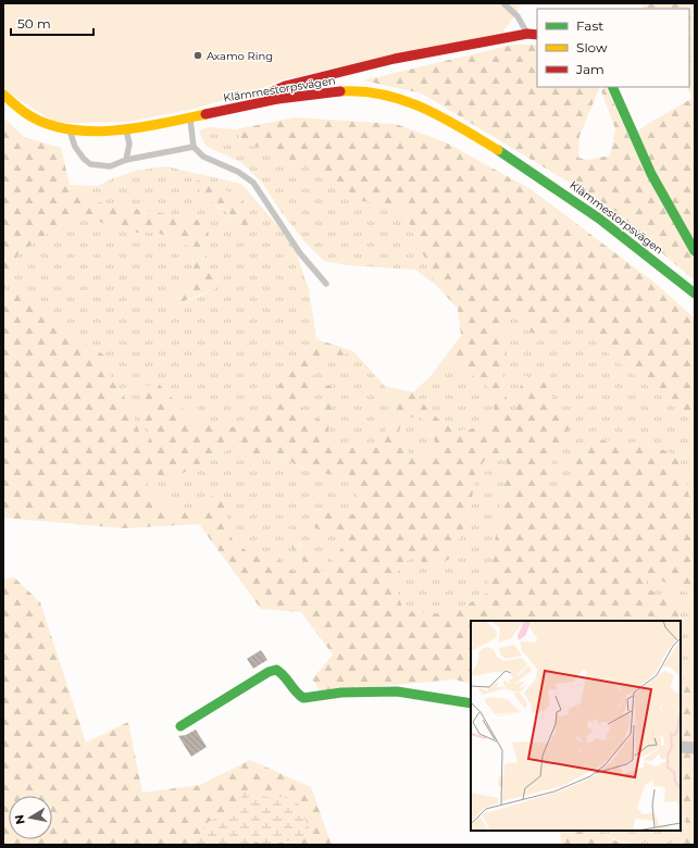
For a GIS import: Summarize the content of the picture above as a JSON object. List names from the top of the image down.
{
  "streets": {
    "street": ["Klämmestorpsvägen"]
  },
  "places": ["Axamo Ring"],
  "legend": ["Fast", "Slow", "Jam"],
  "scale_bar": "50 m",
  "north": "left"
}
